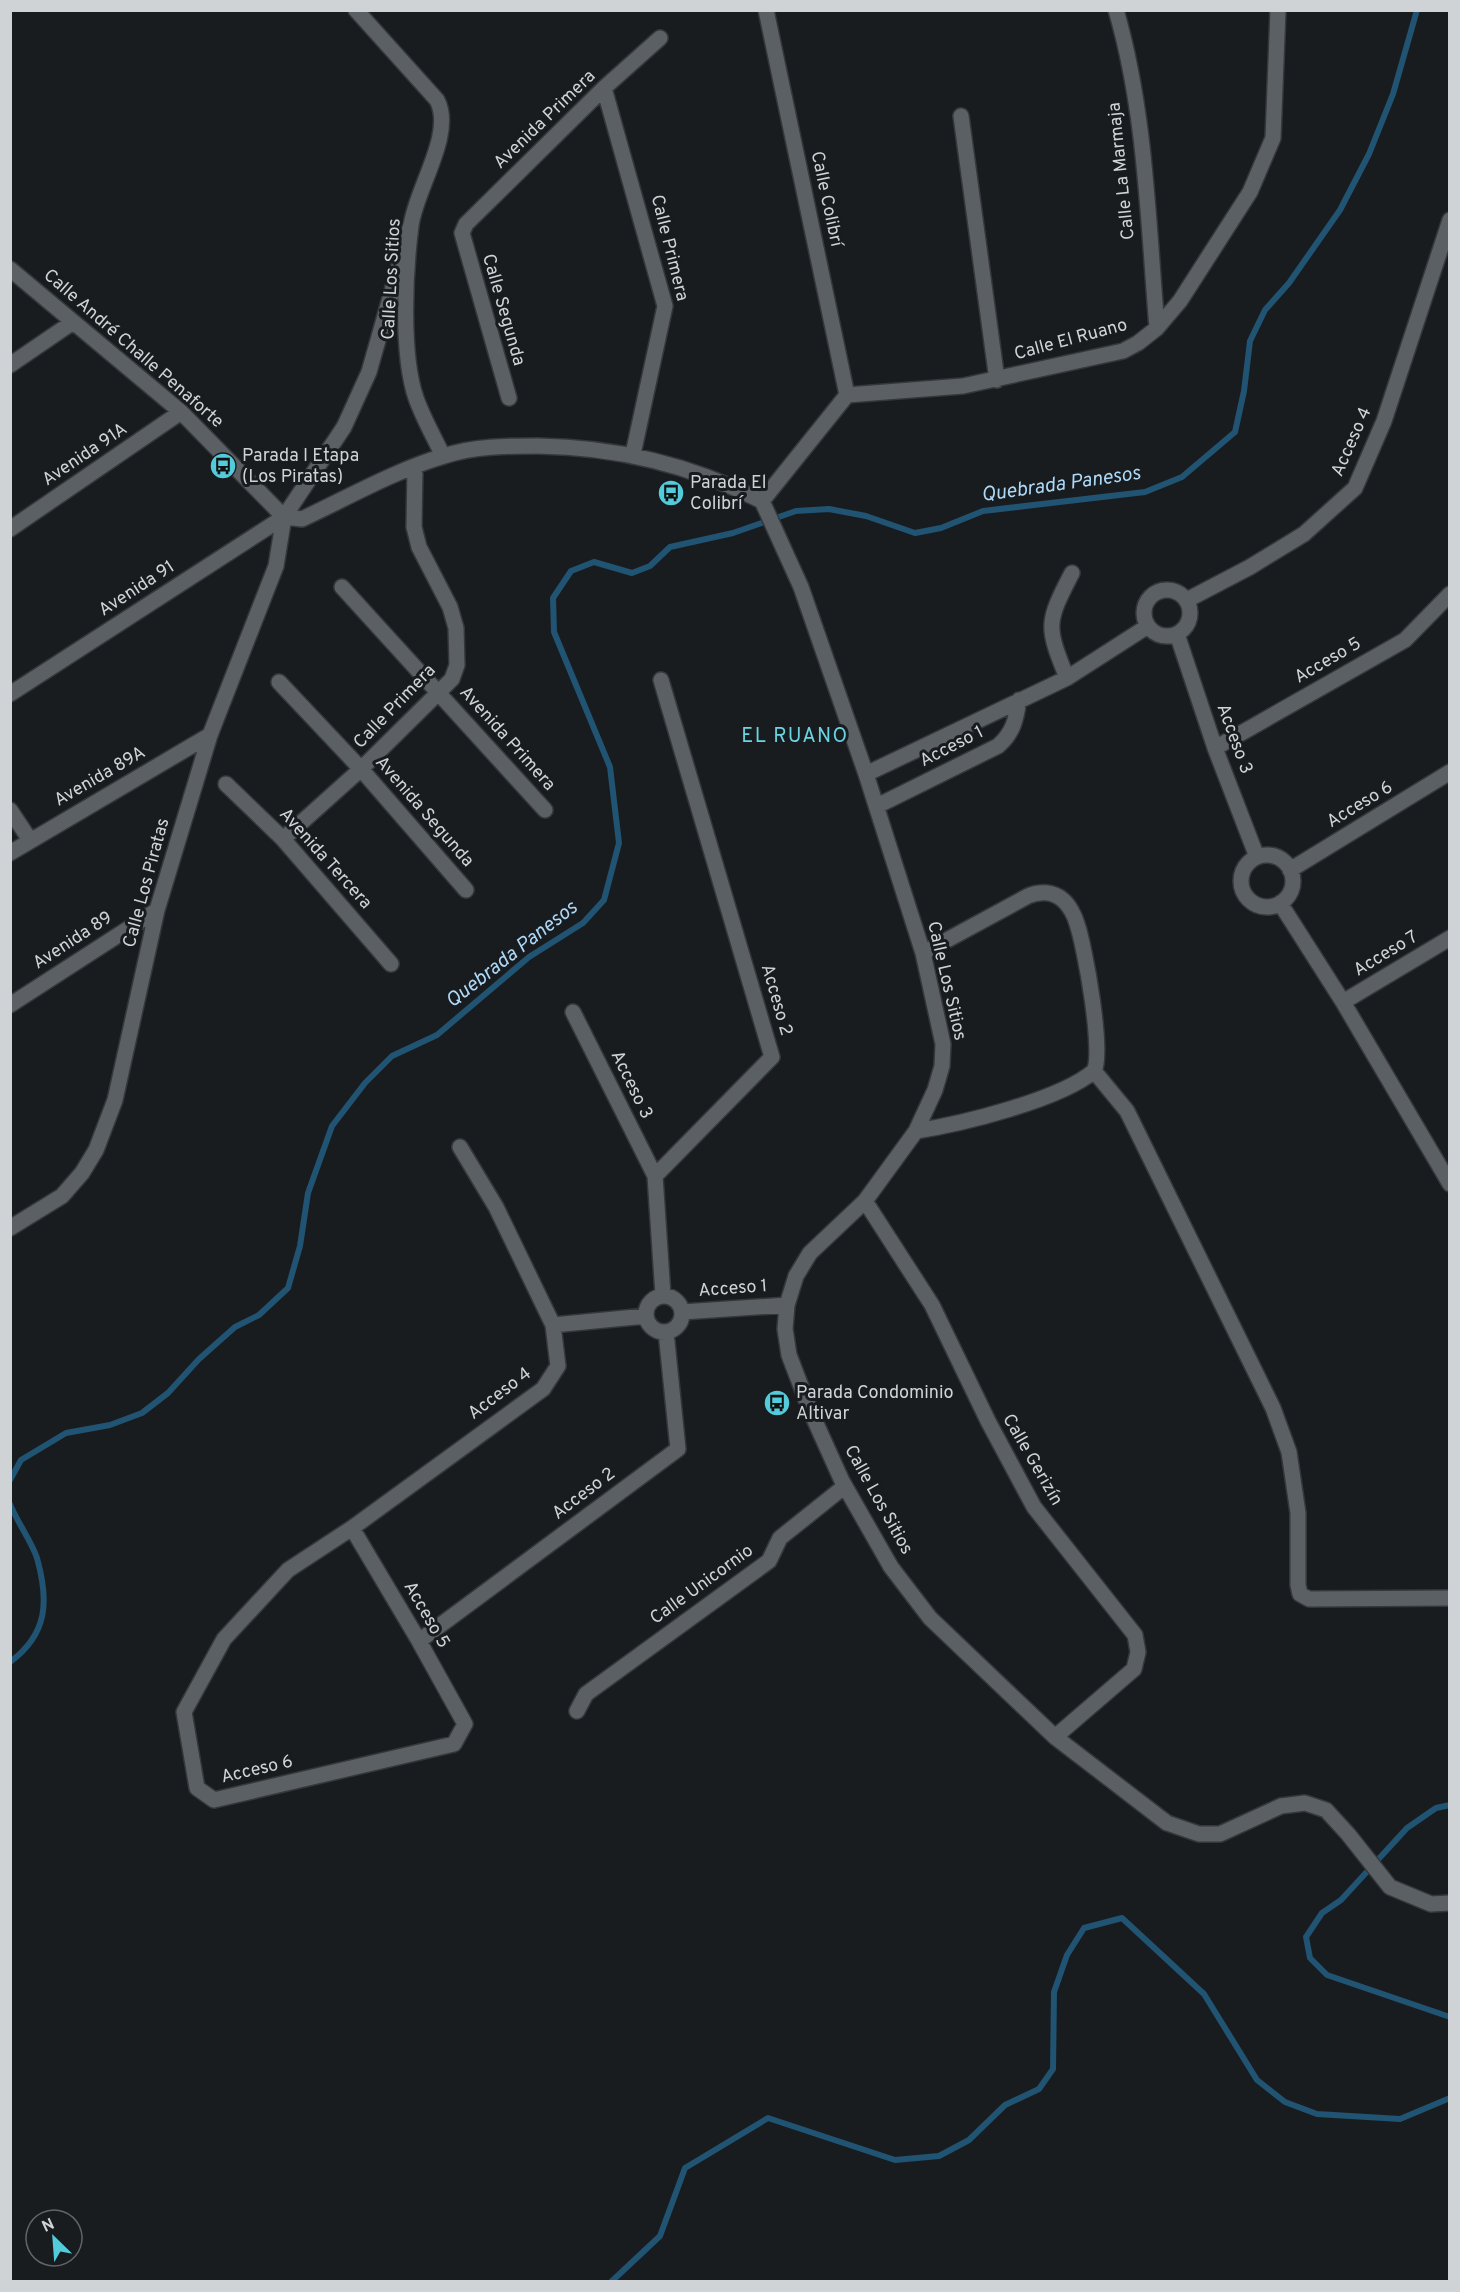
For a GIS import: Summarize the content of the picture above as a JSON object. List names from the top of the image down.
{
  "streets": {
    "street": [
      "Avenida Primera",
      "Calle La Marmaja",
      "Calle Colibrí",
      "Calle Primera",
      "Calle Los Sitios",
      "Calle Segunda",
      "Calle El Ruano",
      "Calle André Challe Penaforte",
      "Acceso 4",
      "Avenida 91A",
      "Avenida 91",
      "Acceso 5",
      "Acceso 3",
      "Acceso 1",
      "Avenida 89A",
      "Acceso 6",
      "Avenida Segunda",
      "Avenida Tercera",
      "Calle Los Piratas",
      "Avenida 89",
      "Acceso 7",
      "Acceso 2",
      "Calle Gerizín",
      "Calle Unicornio"
    ]
  },
  "crossings": [
    ["Avenida Primera", "Calle Primera"],
    ["Avenida Primera", "Calle Segunda"],
    ["Calle La Marmaja", "Calle El Ruano"],
    ["Calle Colibrí", "Calle El Ruano"],
    ["Calle Primera", "Avenida Segunda"],
    ["Calle Primera", "Avenida Tercera"],
    ["Calle Los Sitios", "Acceso 1"],
    ["Calle Los Sitios", "Calle Gerizín"],
    ["Calle Los Sitios", "Calle Unicornio"],
    ["Calle André Challe Penaforte", "Avenida 91A"],
    ["Calle André Challe Penaforte", "Avenida 91"],
    ["Calle André Challe Penaforte", "Calle Los Piratas"],
    ["Acceso 4", "Acceso 5"],
    ["Acceso 4", "Acceso 3"],
    ["Acceso 4", "Acceso 1"],
    ["Acceso 4", "Acceso 6"],
    ["Avenida 91", "Calle Los Piratas"],
    ["Acceso 5", "Acceso 3"],
    ["Acceso 5", "Acceso 6"],
    ["Acceso 5", "Acceso 2"],
    ["Acceso 3", "Acceso 1"],
    ["Acceso 3", "Acceso 6"],
    ["Acceso 3", "Acceso 2"],
    ["Acceso 1", "Acceso 2"],
    ["Avenida 89A", "Calle Los Piratas"],
    ["Calle Los Piratas", "Avenida 89"]
  ],
  "districts": ["EL RUANO"],
  "water": ["Quebrada Panesos"],
  "places": {
    "bus stop": ["Parada I Etapa (Los Piratas)", "Parada El Colibrí", "Parada Condominio Altivar"]
  },
  "north": "top left"
}
